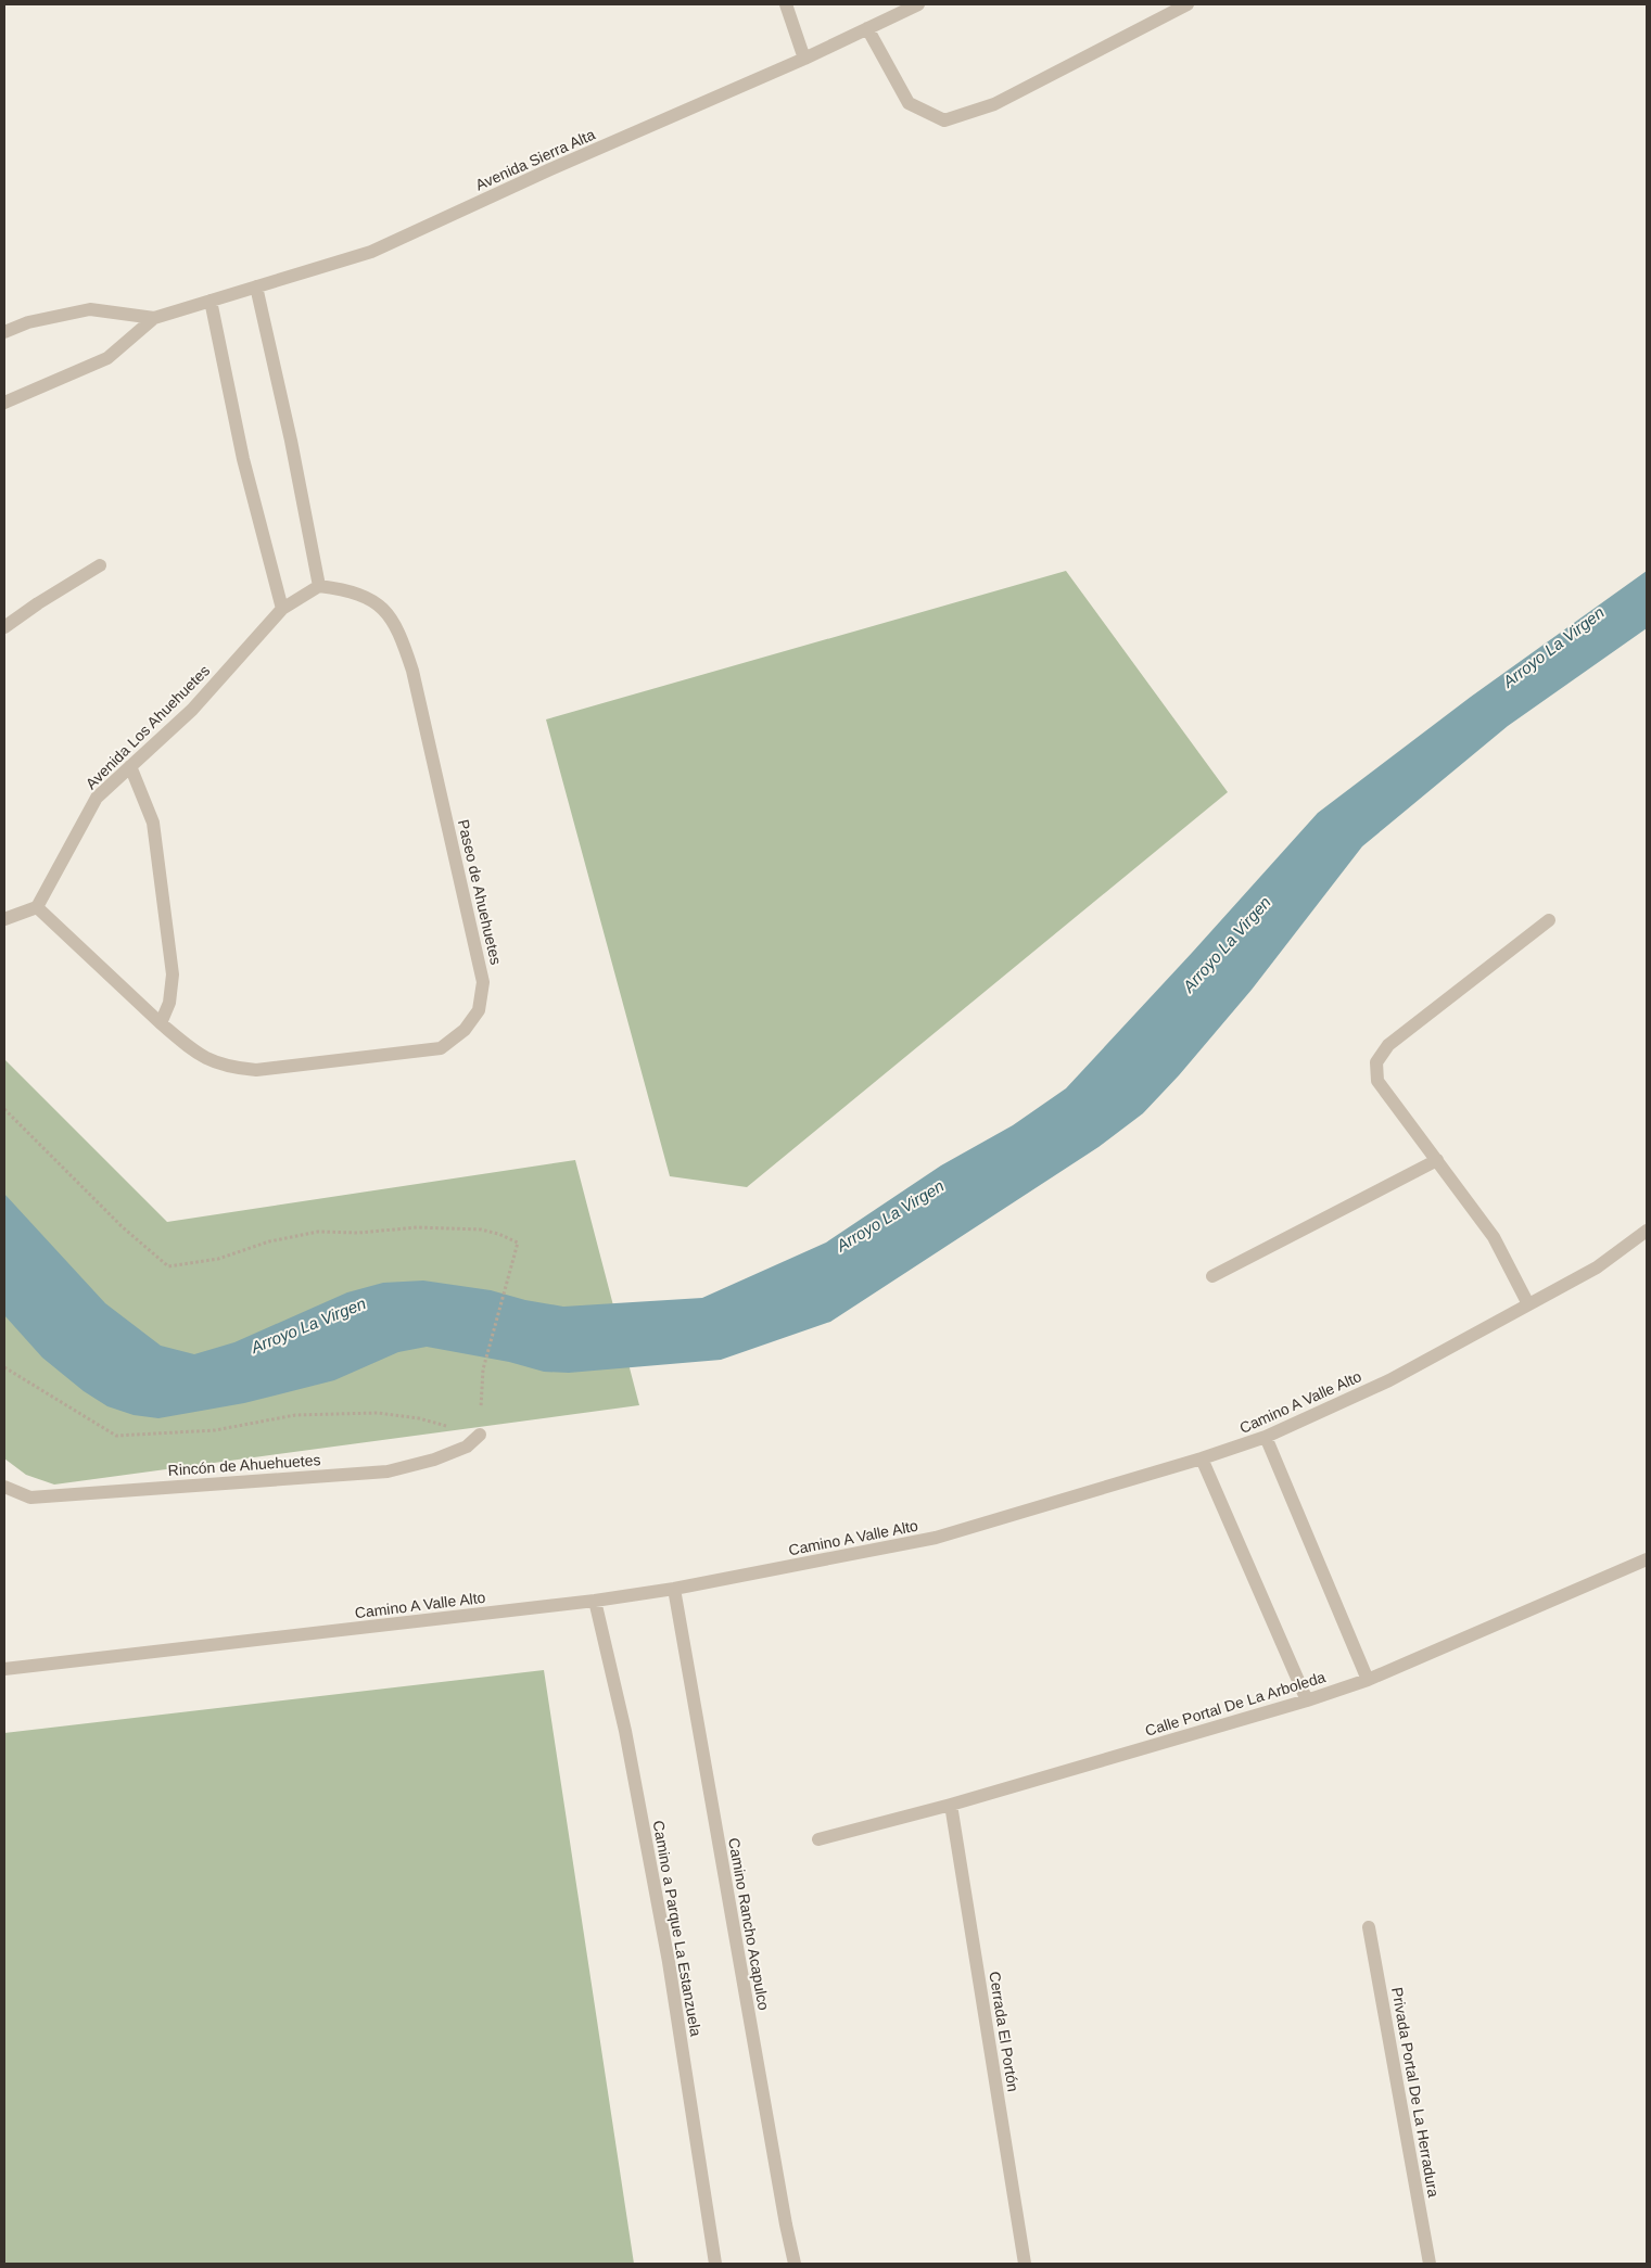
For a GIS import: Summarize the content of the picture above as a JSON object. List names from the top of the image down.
{
  "streets": {
    "street": [
      "Avenida Sierra Alta",
      "Avenida Los Ahuehuetes",
      "Paseo de Ahuehuetes",
      "Camino A Valle Alto",
      "Rincón de Ahuehuetes",
      "Calle Portal De La Arboleda",
      "Camino Rancho Acapulco",
      "Camino a Parque La Estanzuela",
      "Cerrada El Portón",
      "Privada Portal De La Herradura"
    ]
  },
  "crossings": [
    ["Avenida Los Ahuehuetes", "Paseo de Ahuehuetes"],
    ["Camino A Valle Alto", "Camino Rancho Acapulco"],
    ["Camino A Valle Alto", "Camino a Parque La Estanzuela"],
    ["Calle Portal De La Arboleda", "Cerrada El Portón"]
  ],
  "water": ["Arroyo La Virgen"]
}
